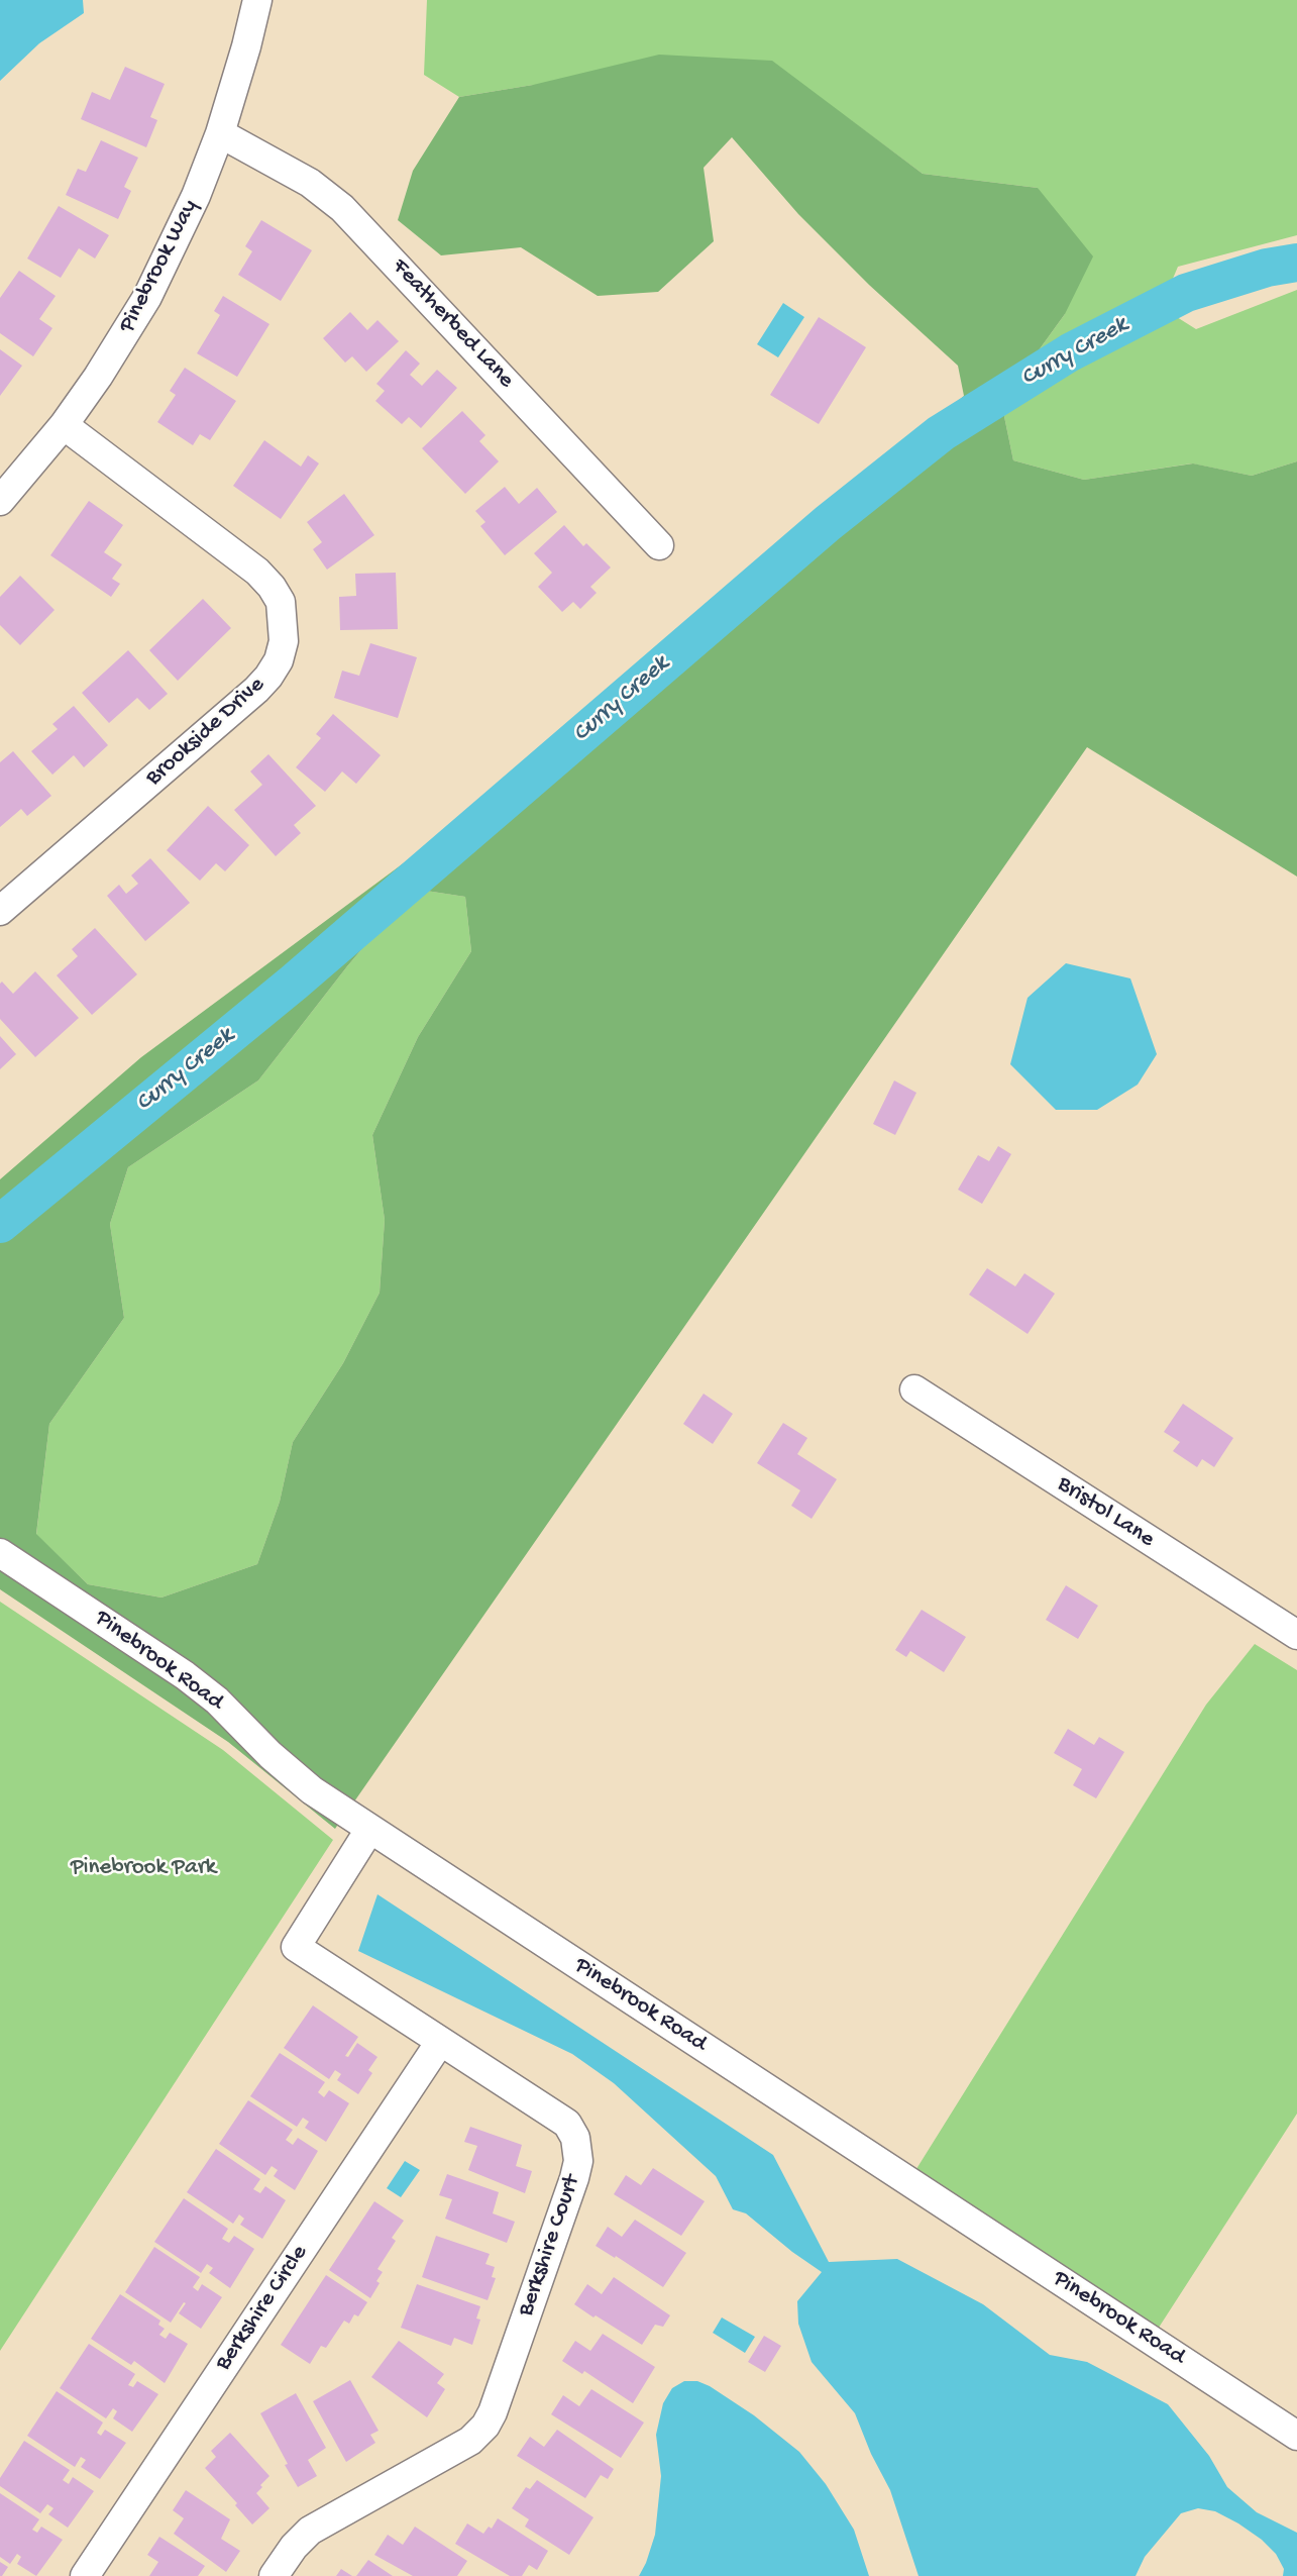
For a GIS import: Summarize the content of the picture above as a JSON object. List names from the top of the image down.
{
  "streets": {
    "street": [
      "Pinebrook Way",
      "Featherbed Lane",
      "Brookside Drive",
      "Bristol Lane",
      "Pinebrook Road",
      "Berkshire Court",
      "Berkshire Circle"
    ]
  },
  "crossings": [
    ["Pinebrook Way", "Featherbed Lane"],
    ["Pinebrook Way", "Brookside Drive"],
    ["Pinebrook Road", "Berkshire Court"],
    ["Berkshire Court", "Berkshire Circle"]
  ],
  "water": ["Curry Creek"],
  "parks": ["Pinebrook Park"]
}
